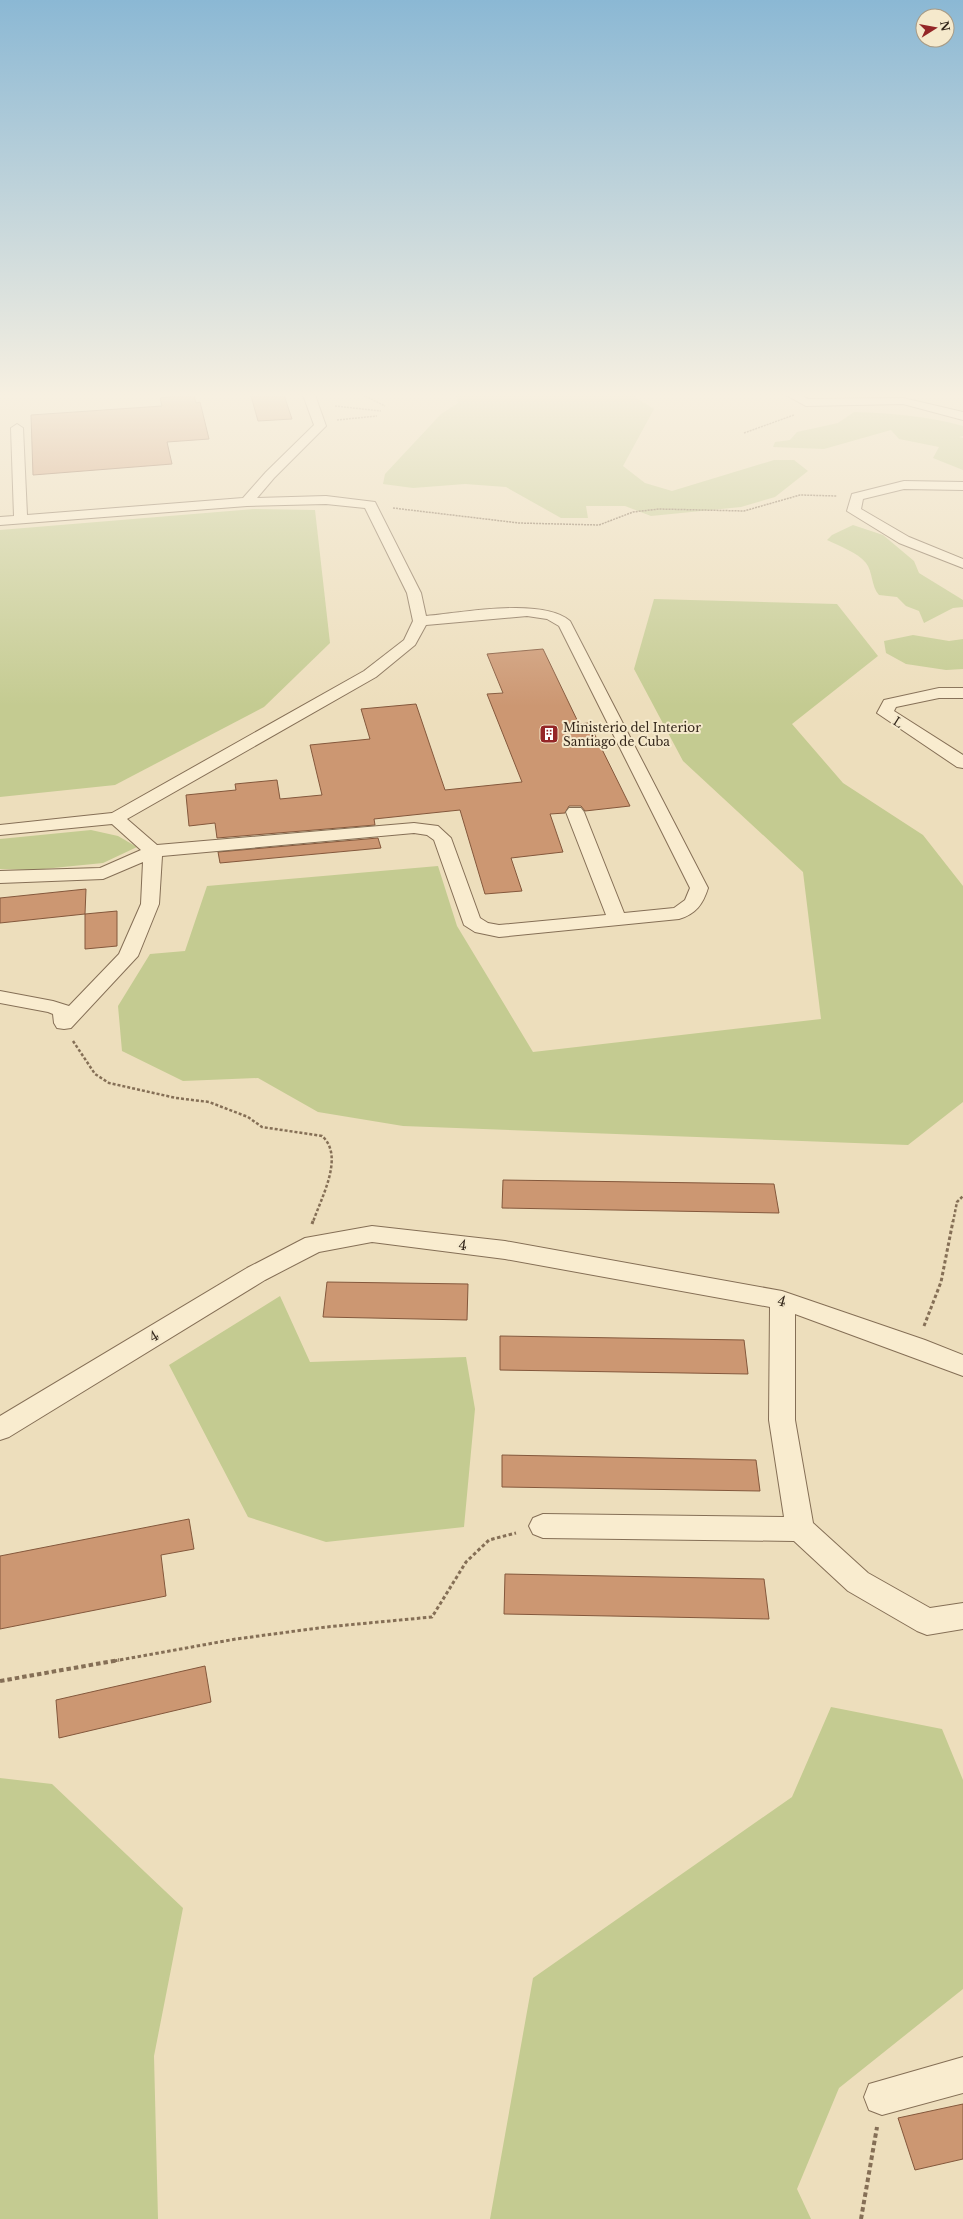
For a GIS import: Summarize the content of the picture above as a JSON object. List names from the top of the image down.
{
  "streets": {
    "street": ["L", "4"]
  },
  "places": {
    "building": ["Ministerio del Interior Santiago de Cuba"]
  },
  "north": "right"
}
